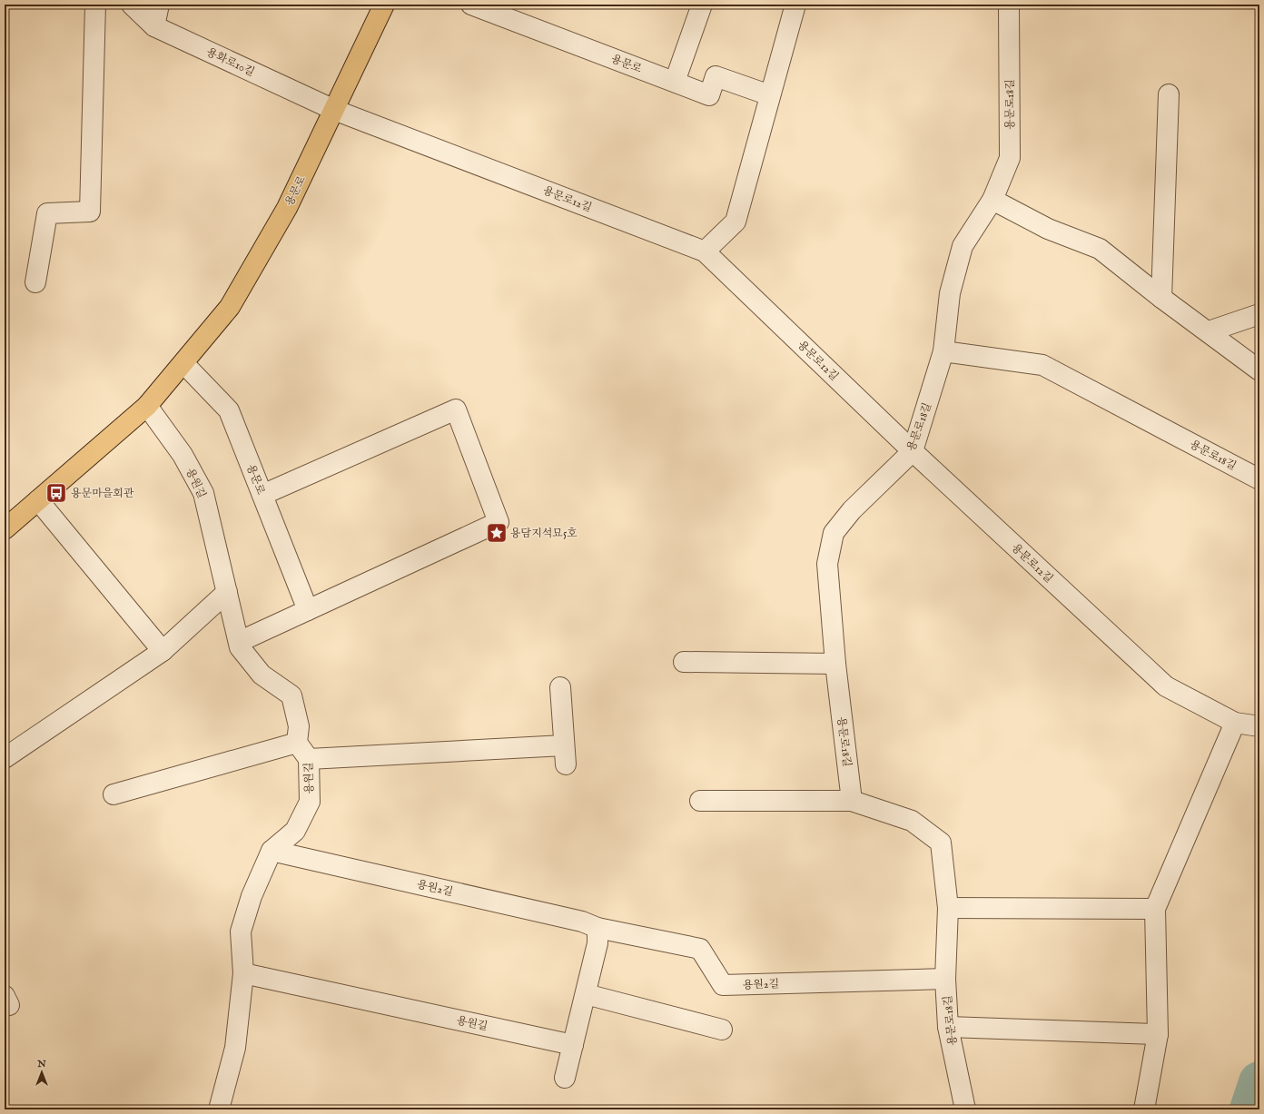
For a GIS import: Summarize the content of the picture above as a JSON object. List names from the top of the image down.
{
  "streets": {
    "main road": ["용문로"],
    "street": [
      "용화로10길",
      "용문로18길",
      "용문로12길",
      "용원길",
      "용원2길"
    ]
  },
  "crossings": [
    ["용화로10길", "용문로"],
    ["용화로10길", "용문로12길"],
    ["용문로", "용문로12길"],
    ["용문로", "용원길"],
    ["용문로18길", "용문로12길"],
    ["용문로18길", "용원2길"],
    ["용원길", "용원2길"]
  ],
  "places": {
    "bus stop": ["용문마을회관"],
    "place": ["용담지석묘5호"]
  },
  "north": "top"
}
